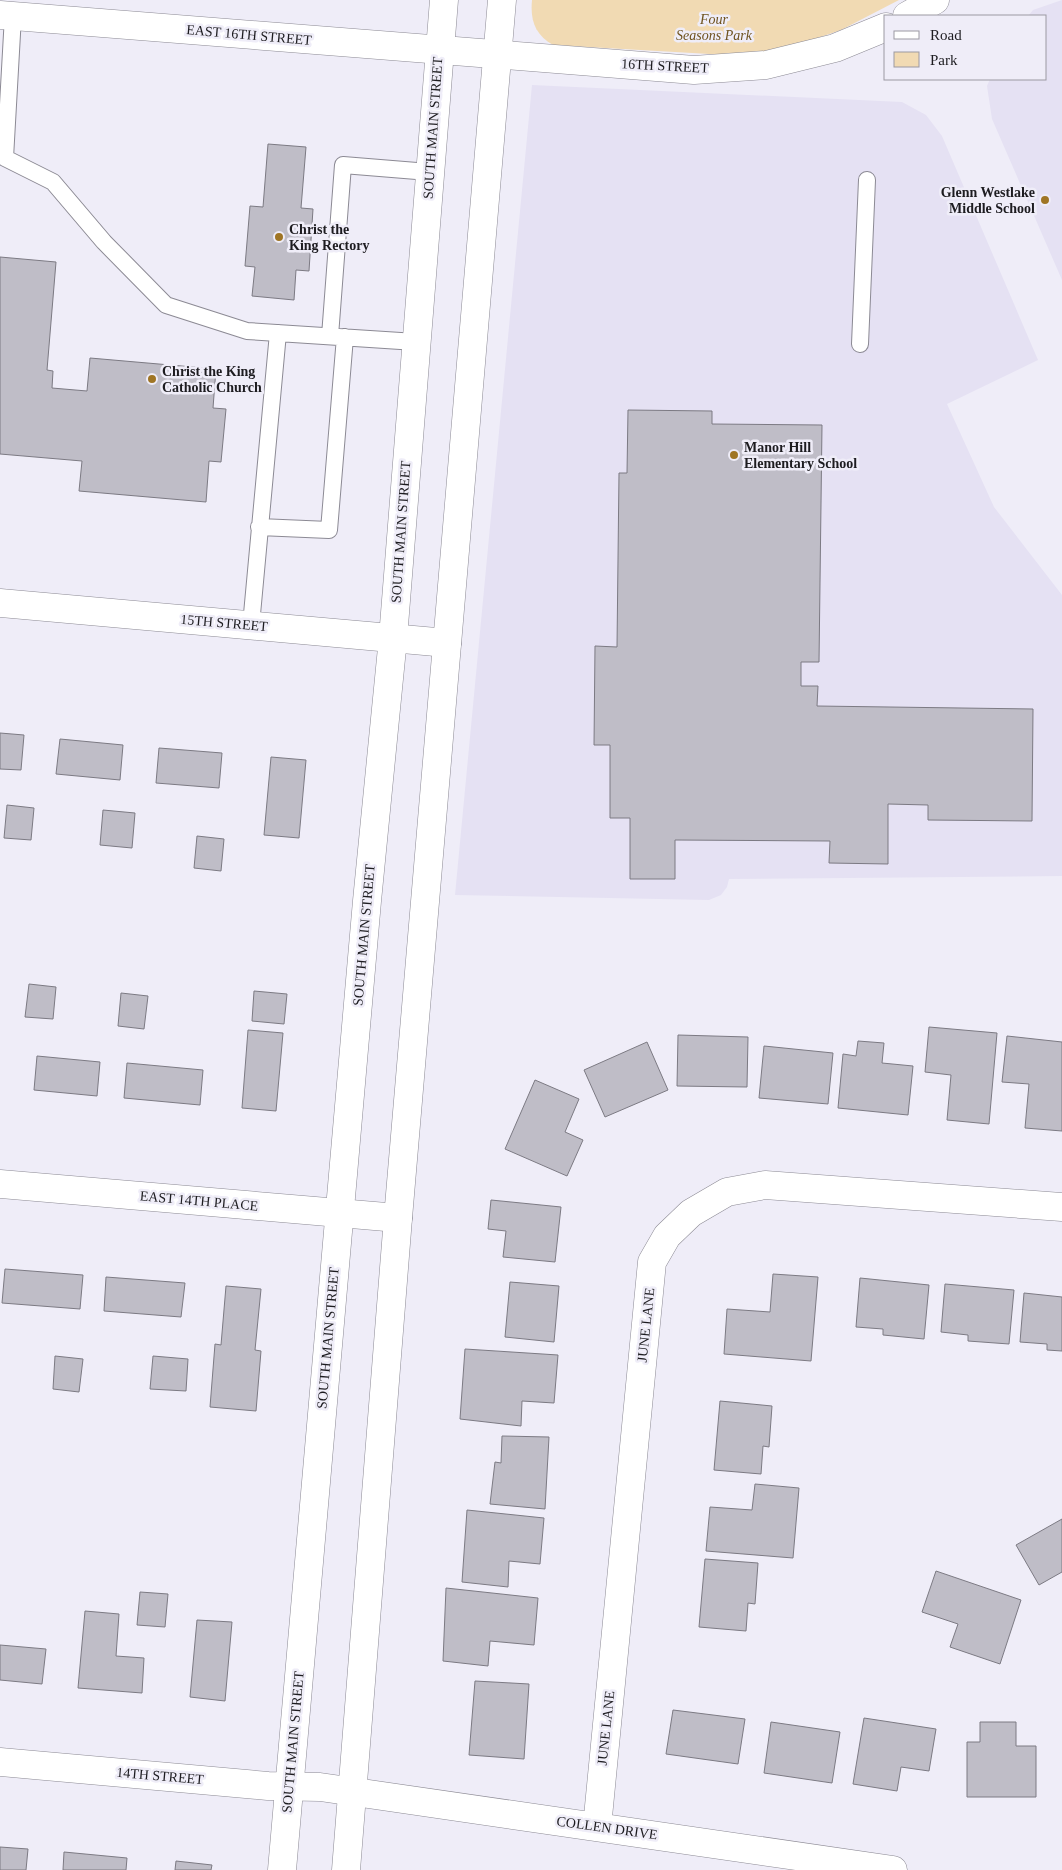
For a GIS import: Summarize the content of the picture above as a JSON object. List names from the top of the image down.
{
  "streets": {
    "street": [
      "EAST 16TH STREET",
      "16TH STREET",
      "SOUTH MAIN STREET",
      "15TH STREET",
      "EAST 14TH PLACE",
      "JUNE LANE",
      "14TH STREET",
      "COLLEN DRIVE"
    ]
  },
  "crossings": [
    ["EAST 16TH STREET", "16TH STREET"],
    ["EAST 16TH STREET", "SOUTH MAIN STREET"],
    ["SOUTH MAIN STREET", "15TH STREET"],
    ["SOUTH MAIN STREET", "EAST 14TH PLACE"],
    ["SOUTH MAIN STREET", "14TH STREET"],
    ["JUNE LANE", "COLLEN DRIVE"],
    ["14TH STREET", "COLLEN DRIVE"]
  ],
  "parks": ["Four Seasons Park"],
  "places": [
    "Glenn Westlake Middle School",
    "Christ the King Rectory",
    "Christ the King Catholic Church",
    "Manor Hill Elementary School"
  ],
  "legend": ["Road", "Park"]
}
